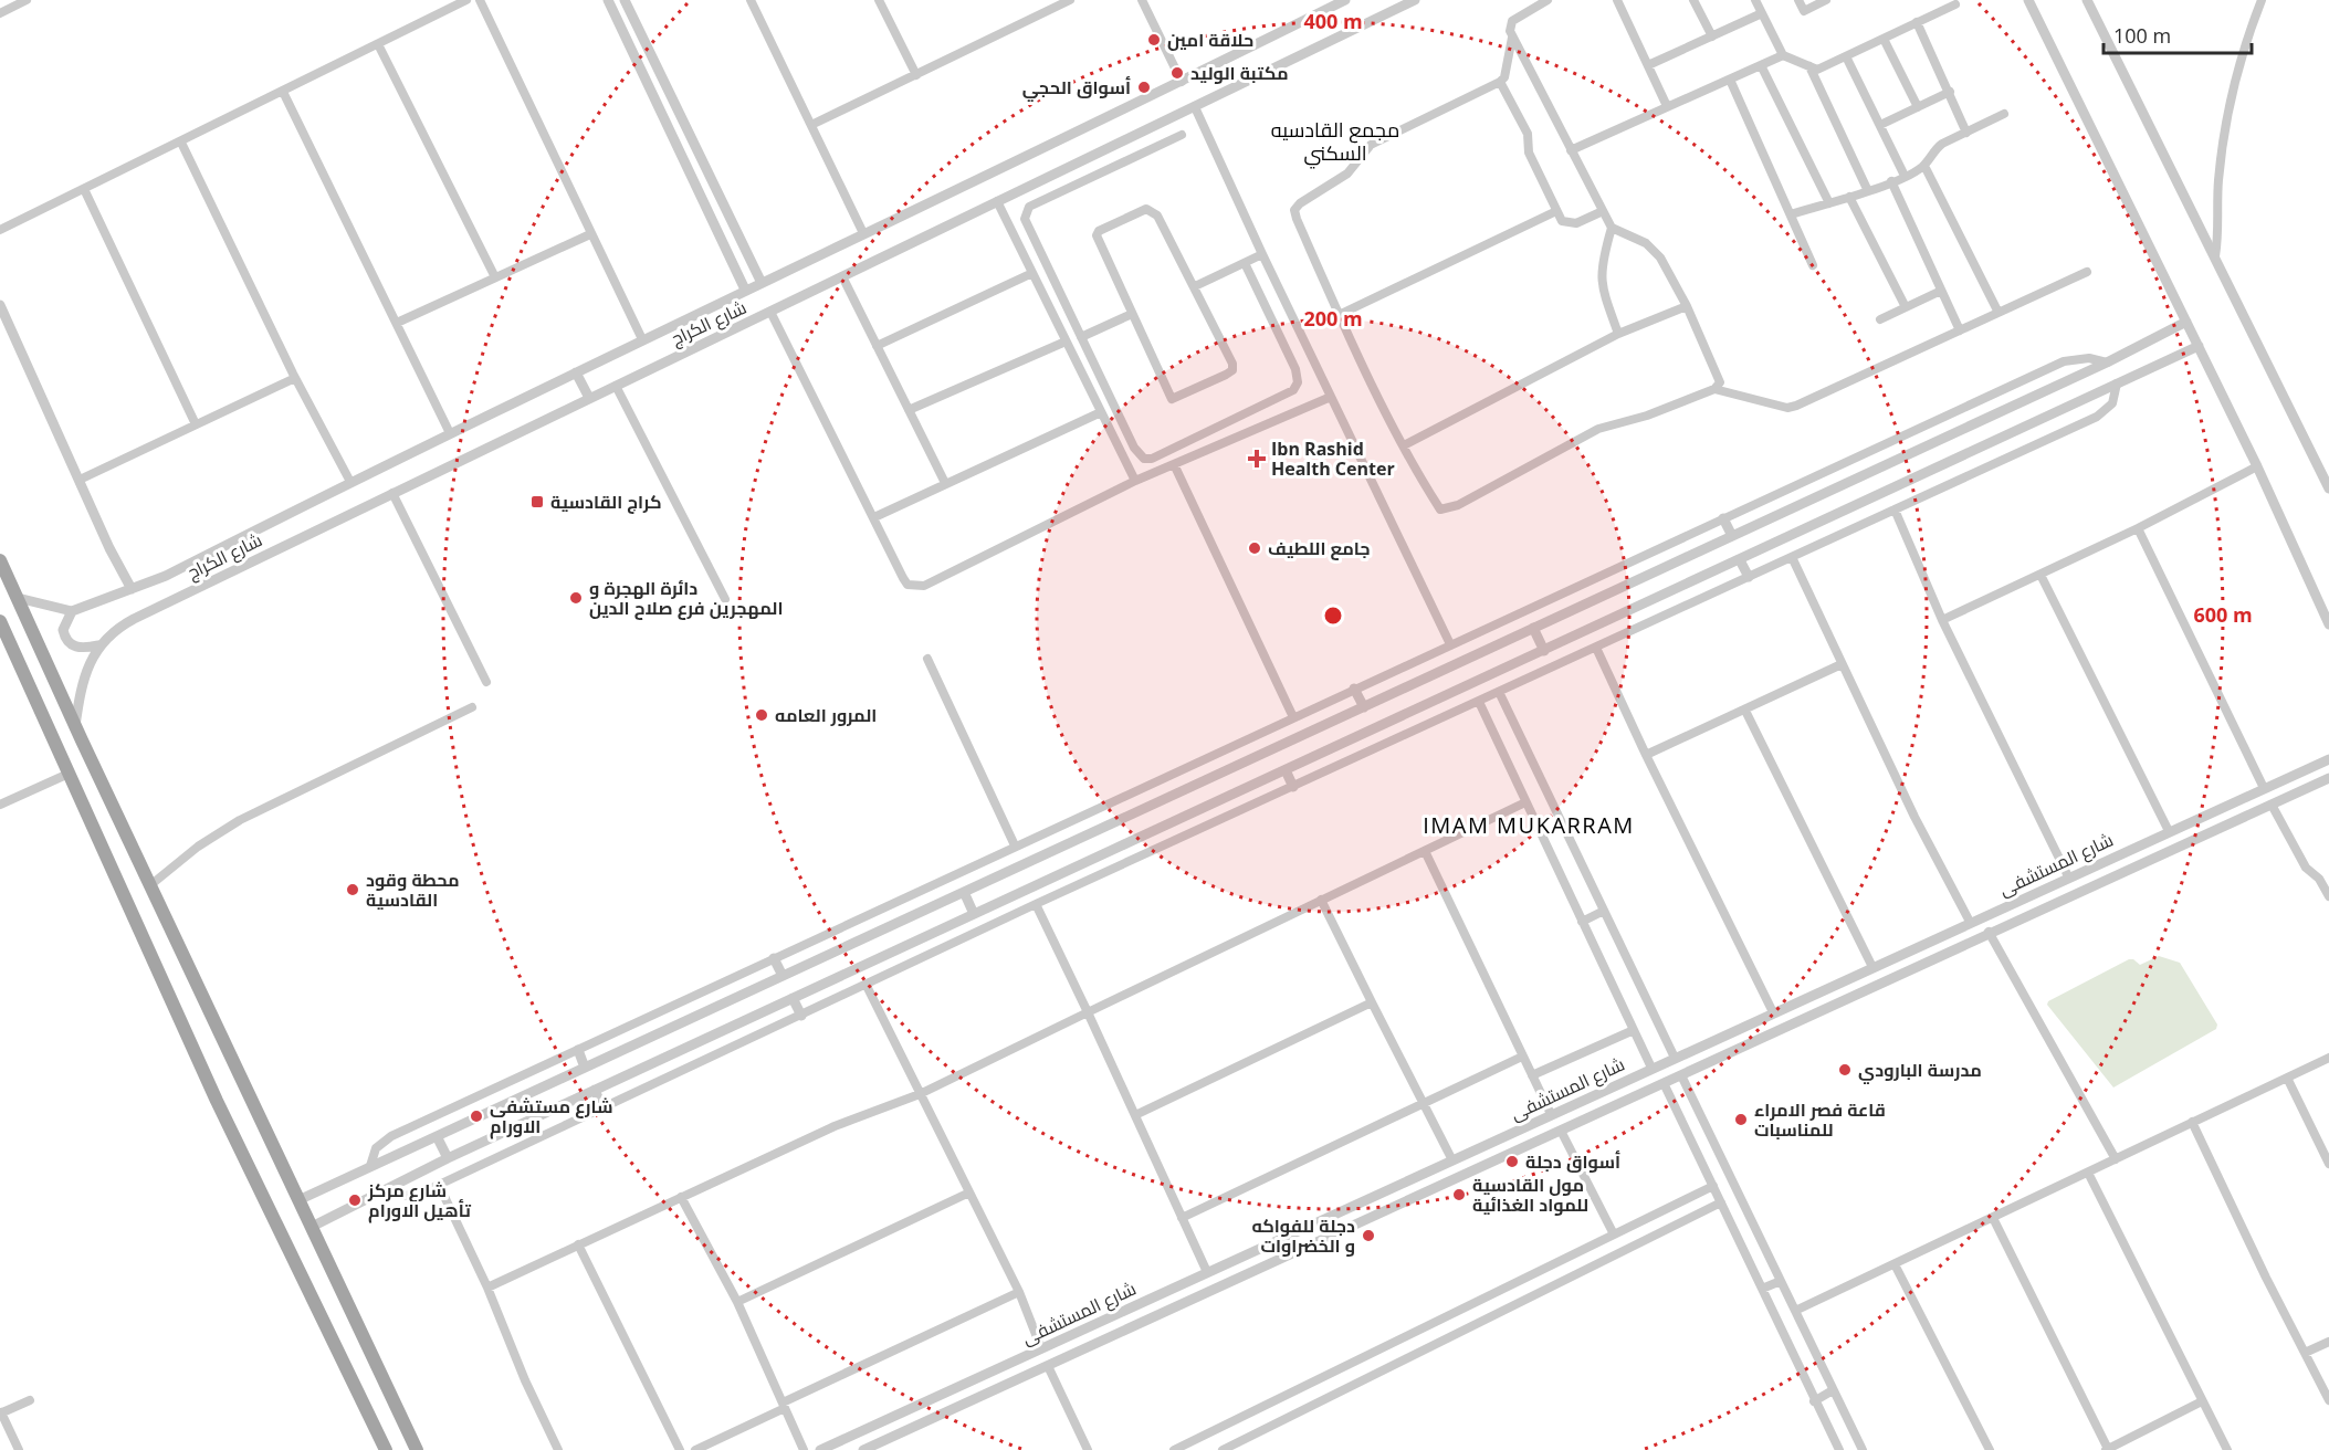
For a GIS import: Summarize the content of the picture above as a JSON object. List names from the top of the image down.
{
  "streets": {
    "street": ["شارع الكراج", "شارع المستشفى"]
  },
  "districts": ["مجمع القادسيه السكني", "IMAM MUKARRAM"],
  "places": {
    "other": [
      "حلاقة امين",
      "مكتبة الوليد",
      "أسواق الحجي",
      "جامع اللطیف",
      "دائرة الهجرة و المهجرين فرع صلاح الدين",
      "المرور العامه",
      "محطة وقود القادسية",
      "مدرسة البارودي",
      "شارع مستشفى الاورام",
      "قاعة فصر الامراء للمناسبات",
      "أسواق دجلة",
      "مول القادسية للمواد الغذائية",
      "شارع مركز تأهيل الاورام",
      "دجلة للفواكه و الخضراوات"
    ],
    "health": ["Ibn Rashid Health Center"],
    "transit": ["كراج القادسية"]
  },
  "scale_bar": "100 m",
  "rings": ["400 m", "200 m", "600 m"]
}
